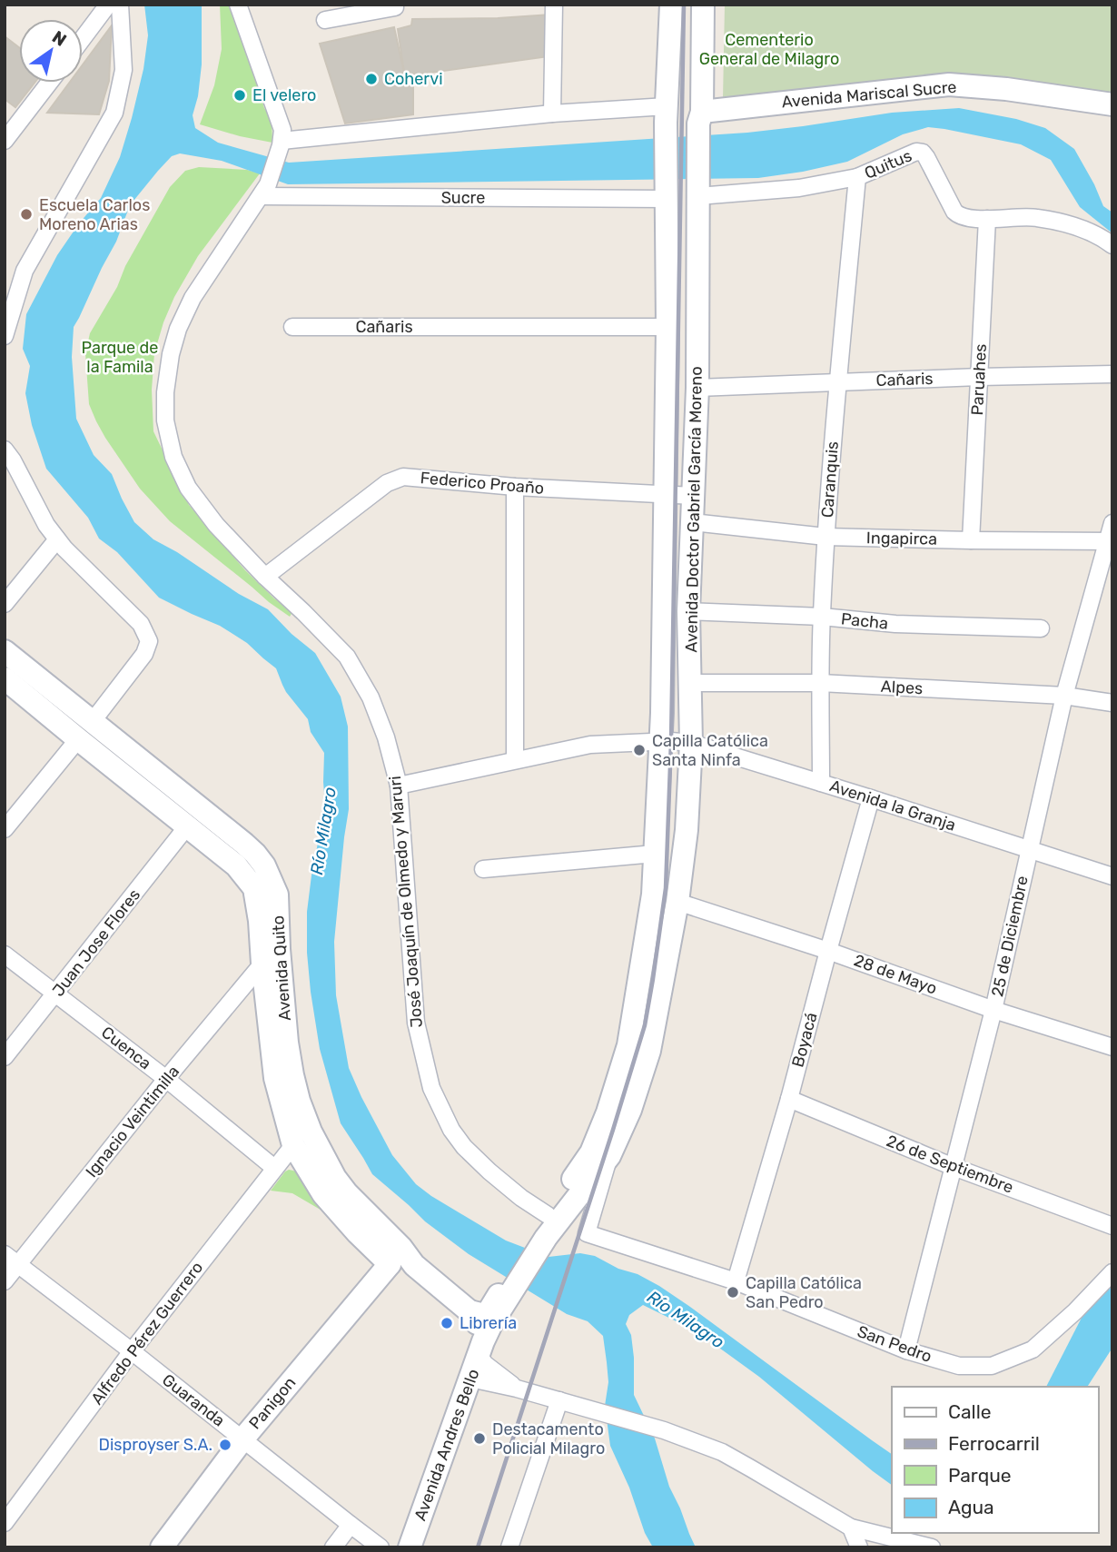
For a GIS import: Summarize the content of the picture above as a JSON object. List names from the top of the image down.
{
  "streets": {
    "main road": [
      "Avenida Mariscal Sucre",
      "Avenida Doctor Gabriel García Moreno",
      "Avenida Quito",
      "Panigon",
      "Avenida Andres Bello"
    ],
    "street": [
      "Quitus",
      "Sucre",
      "Cañaris",
      "Paruahes",
      "Caranquis",
      "Federico Proaño",
      "Ingapirca",
      "Pacha",
      "Alpes",
      "Avenida la Granja",
      "José Joaquín de Olmedo y Maruri",
      "25 de Diciembre",
      "Juan Jose Flores",
      "28 de Mayo",
      "Boyacá",
      "Cuenca",
      "Ignacio Veintimilla",
      "26 de Septiembre",
      "Alfredo Pérez Guerrero",
      "San Pedro",
      "Guaranda"
    ]
  },
  "crossings": [
    ["Avenida Mariscal Sucre", "Avenida Doctor Gabriel García Moreno"],
    ["Quitus", "Paruahes"],
    ["Quitus", "Caranquis"],
    ["Quitus", "Avenida Doctor Gabriel García Moreno"],
    ["Sucre", "Avenida Doctor Gabriel García Moreno"],
    ["Sucre", "José Joaquín de Olmedo y Maruri"],
    ["Cañaris", "Paruahes"],
    ["Cañaris", "Caranquis"],
    ["Cañaris", "Avenida Doctor Gabriel García Moreno"],
    ["Paruahes", "Ingapirca"],
    ["Caranquis", "Ingapirca"],
    ["Caranquis", "Pacha"],
    ["Caranquis", "Alpes"],
    ["Caranquis", "Avenida la Granja"],
    ["Federico Proaño", "Avenida Doctor Gabriel García Moreno"],
    ["Federico Proaño", "José Joaquín de Olmedo y Maruri"],
    ["Avenida Doctor Gabriel García Moreno", "Ingapirca"],
    ["Avenida Doctor Gabriel García Moreno", "Pacha"],
    ["Avenida Doctor Gabriel García Moreno", "Alpes"],
    ["Avenida Doctor Gabriel García Moreno", "Avenida la Granja"],
    ["Avenida Doctor Gabriel García Moreno", "José Joaquín de Olmedo y Maruri"],
    ["Avenida Doctor Gabriel García Moreno", "Avenida Quito"],
    ["Avenida Doctor Gabriel García Moreno", "28 de Mayo"],
    ["Avenida Doctor Gabriel García Moreno", "San Pedro"],
    ["Avenida Doctor Gabriel García Moreno", "Avenida Andres Bello"],
    ["Ingapirca", "25 de Diciembre"],
    ["Alpes", "25 de Diciembre"],
    ["Avenida la Granja", "25 de Diciembre"],
    ["Avenida la Granja", "Boyacá"],
    ["25 de Diciembre", "28 de Mayo"],
    ["25 de Diciembre", "26 de Septiembre"],
    ["25 de Diciembre", "San Pedro"],
    ["Juan Jose Flores", "Avenida Quito"],
    ["Juan Jose Flores", "Cuenca"],
    ["Avenida Quito", "Ignacio Veintimilla"],
    ["Avenida Quito", "Alfredo Pérez Guerrero"],
    ["Avenida Quito", "Panigon"],
    ["Avenida Quito", "Avenida Andres Bello"],
    ["28 de Mayo", "Boyacá"],
    ["Boyacá", "26 de Septiembre"],
    ["Boyacá", "San Pedro"],
    ["Cuenca", "Ignacio Veintimilla"],
    ["Cuenca", "Alfredo Pérez Guerrero"],
    ["Ignacio Veintimilla", "Guaranda"],
    ["Alfredo Pérez Guerrero", "Guaranda"],
    ["Guaranda", "Panigon"]
  ],
  "water": ["Río Milagro"],
  "parks": ["Cementerio General de Milagro", "Parque de la Famila"],
  "places": [
    "Cohervi",
    "El velero",
    "Escuela Carlos Moreno Arias",
    "Capilla Católica Santa Ninfa",
    "Capilla Católica San Pedro",
    "Librería",
    "Destacamento Policial Milagro",
    "Disproyser S.A."
  ],
  "legend": [
    "Calle",
    "Ferrocarril",
    "Parque",
    "Agua"
  ],
  "north": "top right"
}
